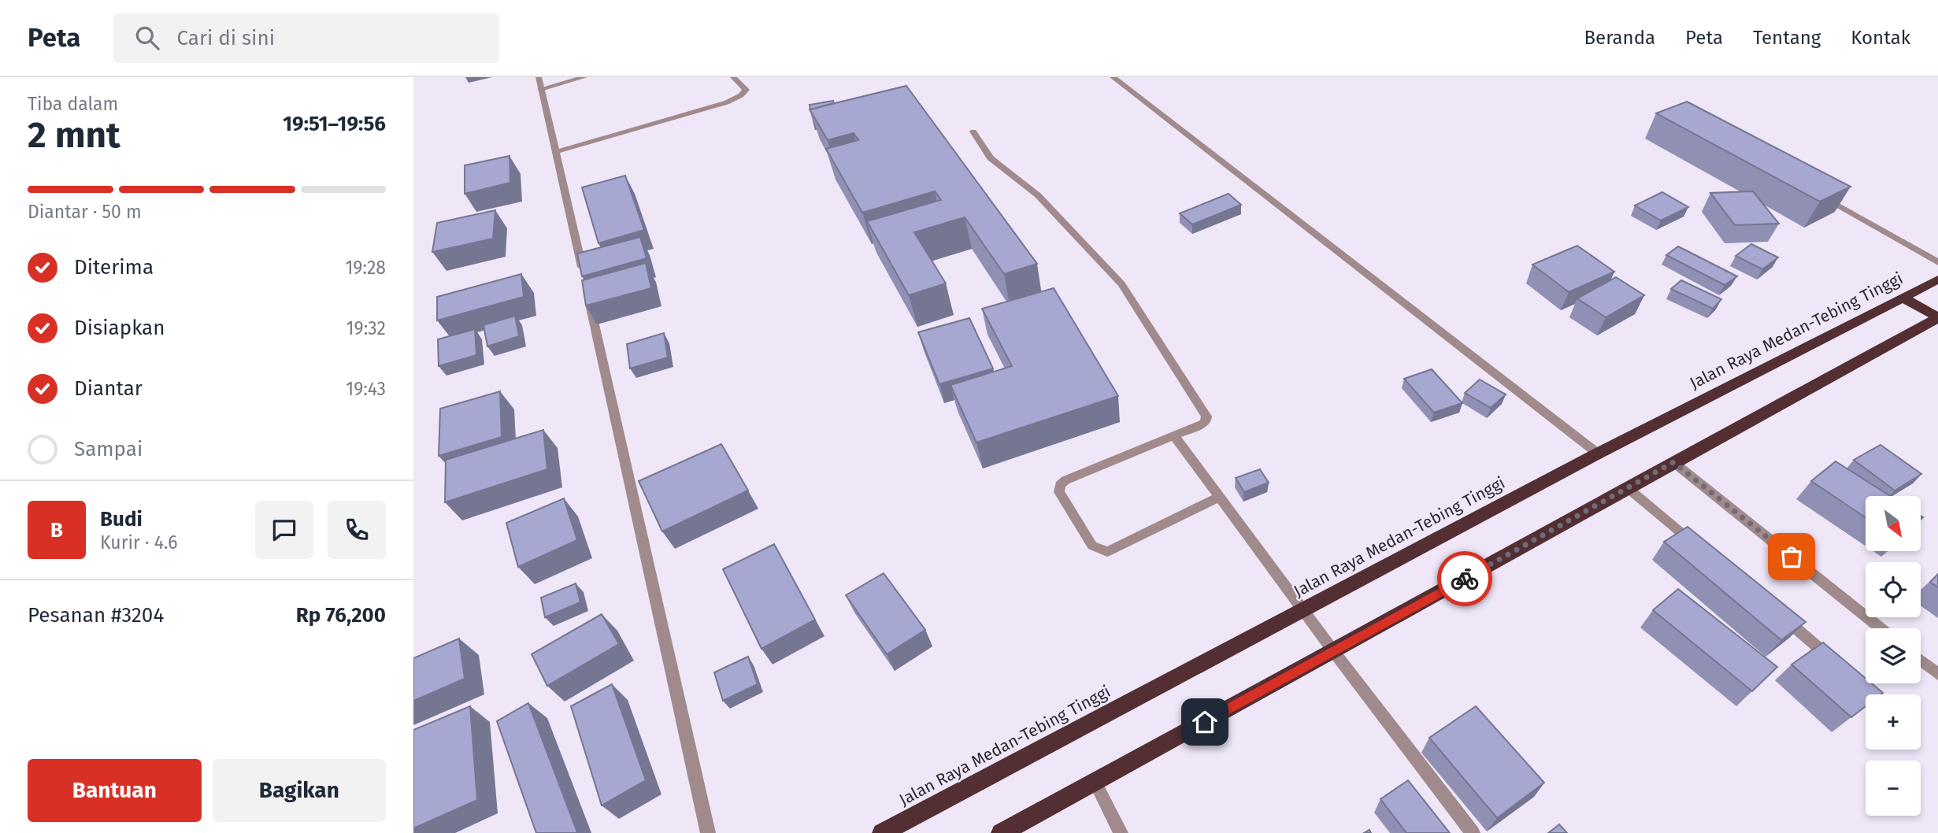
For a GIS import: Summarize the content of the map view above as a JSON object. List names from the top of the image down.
{
  "streets": {
    "highway": ["Jalan Raya Medan-Tebing Tinggi"]
  },
  "north": "bottom right",
  "page": {
    "header": "Peta",
    "search": "Cari di sini",
    "nav": [
      "Beranda",
      "Peta",
      "Tentang",
      "Kontak"
    ],
    "heading": ["2 mnt", "Tiba dalam", "19:51–19:56"],
    "panel": [
      "Budi",
      "Kurir · 4.6",
      "Pesanan #3204",
      "Rp 76,200"
    ],
    "bar": "Diantar · 50 m",
    "list": [
      ["Diterima", "19:28"],
      ["Disiapkan", "19:32"],
      ["Diantar", "19:43"],
      "Sampai"
    ],
    "map_buttons": ["+", "−"],
    "round": "B",
    "buttons": ["Bantuan", "Bagikan"]
  }
}
